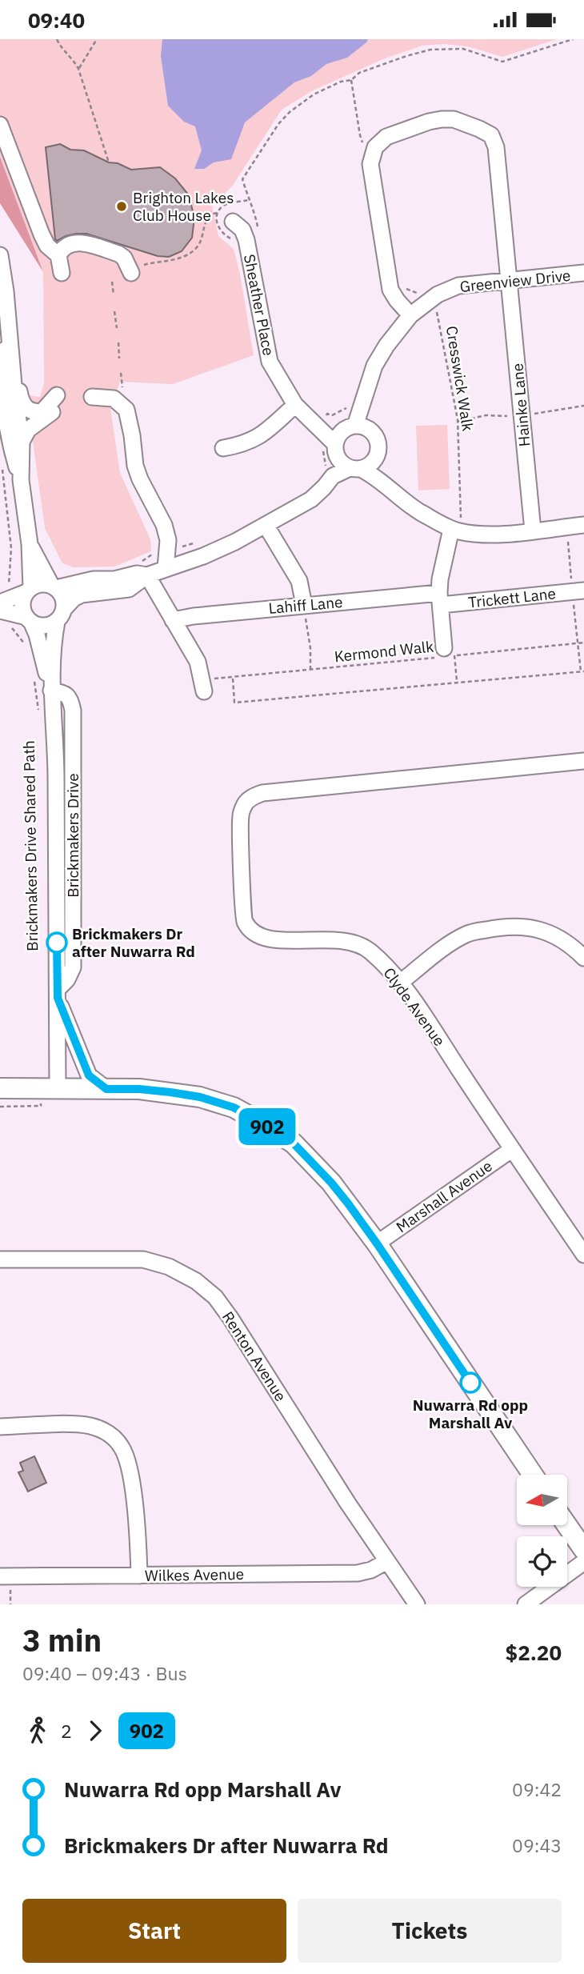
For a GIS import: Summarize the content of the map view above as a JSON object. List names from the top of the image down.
{
  "streets": {
    "street": [
      "Greenview Drive",
      "Sheather Place",
      "Hainke Lane",
      "Trickett Lane",
      "Lahiff Lane",
      "Brickmakers Drive",
      "Clyde Avenue",
      "Marshall Avenue",
      "Renton Avenue",
      "Wilkes Avenue"
    ],
    "path": ["Cresswick Walk", "Kermond Walk"]
  },
  "crossings": [
    ["Greenview Drive", "Sheather Place"],
    ["Greenview Drive", "Cresswick Walk"],
    ["Greenview Drive", "Hainke Lane"],
    ["Trickett Lane", "Lahiff Lane"],
    ["Clyde Avenue", "Marshall Avenue"],
    ["Renton Avenue", "Wilkes Avenue"]
  ],
  "places": ["Brighton Lakes Club House", "Brickmakers Dr after Nuwarra Rd", "Nuwarra Rd opp Marshall Av"],
  "lines": ["bus line 902"],
  "north": "left",
  "page": {
    "status": "09:40",
    "on_map": "902",
    "heading": ["3 min", "09:40 – 09:43 · Bus", "$2.20"],
    "legs": ["2", "902"],
    "list": [
      {
        "name": "Nuwarra Rd opp Marshall Av",
        "value": "09:42"
      },
      {
        "name": "Brickmakers Dr after Nuwarra Rd",
        "value": "09:43"
      }
    ],
    "buttons": ["Start", "Tickets"]
  }
}
